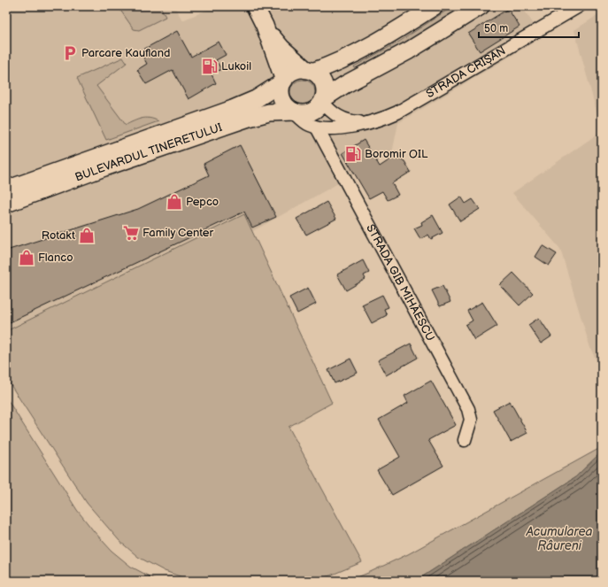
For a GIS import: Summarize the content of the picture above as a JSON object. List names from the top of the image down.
{
  "streets": {
    "main road": ["BULEVARDUL TINERETULUI"],
    "street": ["STRADA CRIȘAN", "STRADA GIB MIHĂESCU"]
  },
  "crossings": [
    ["STRADA CRIȘAN", "BULEVARDUL TINERETULUI"],
    ["STRADA CRIȘAN", "STRADA GIB MIHĂESCU"]
  ],
  "water": ["Acumularea Râureni"],
  "places": {
    "parking": ["Parcare Kaufland"],
    "fuel station": ["Lukoil", "Boromir OIL"],
    "shop": ["Pepco", "Rotakt", "Flanco"],
    "supermarket": ["Family Center"]
  },
  "scale_bar": "50 m"
}
